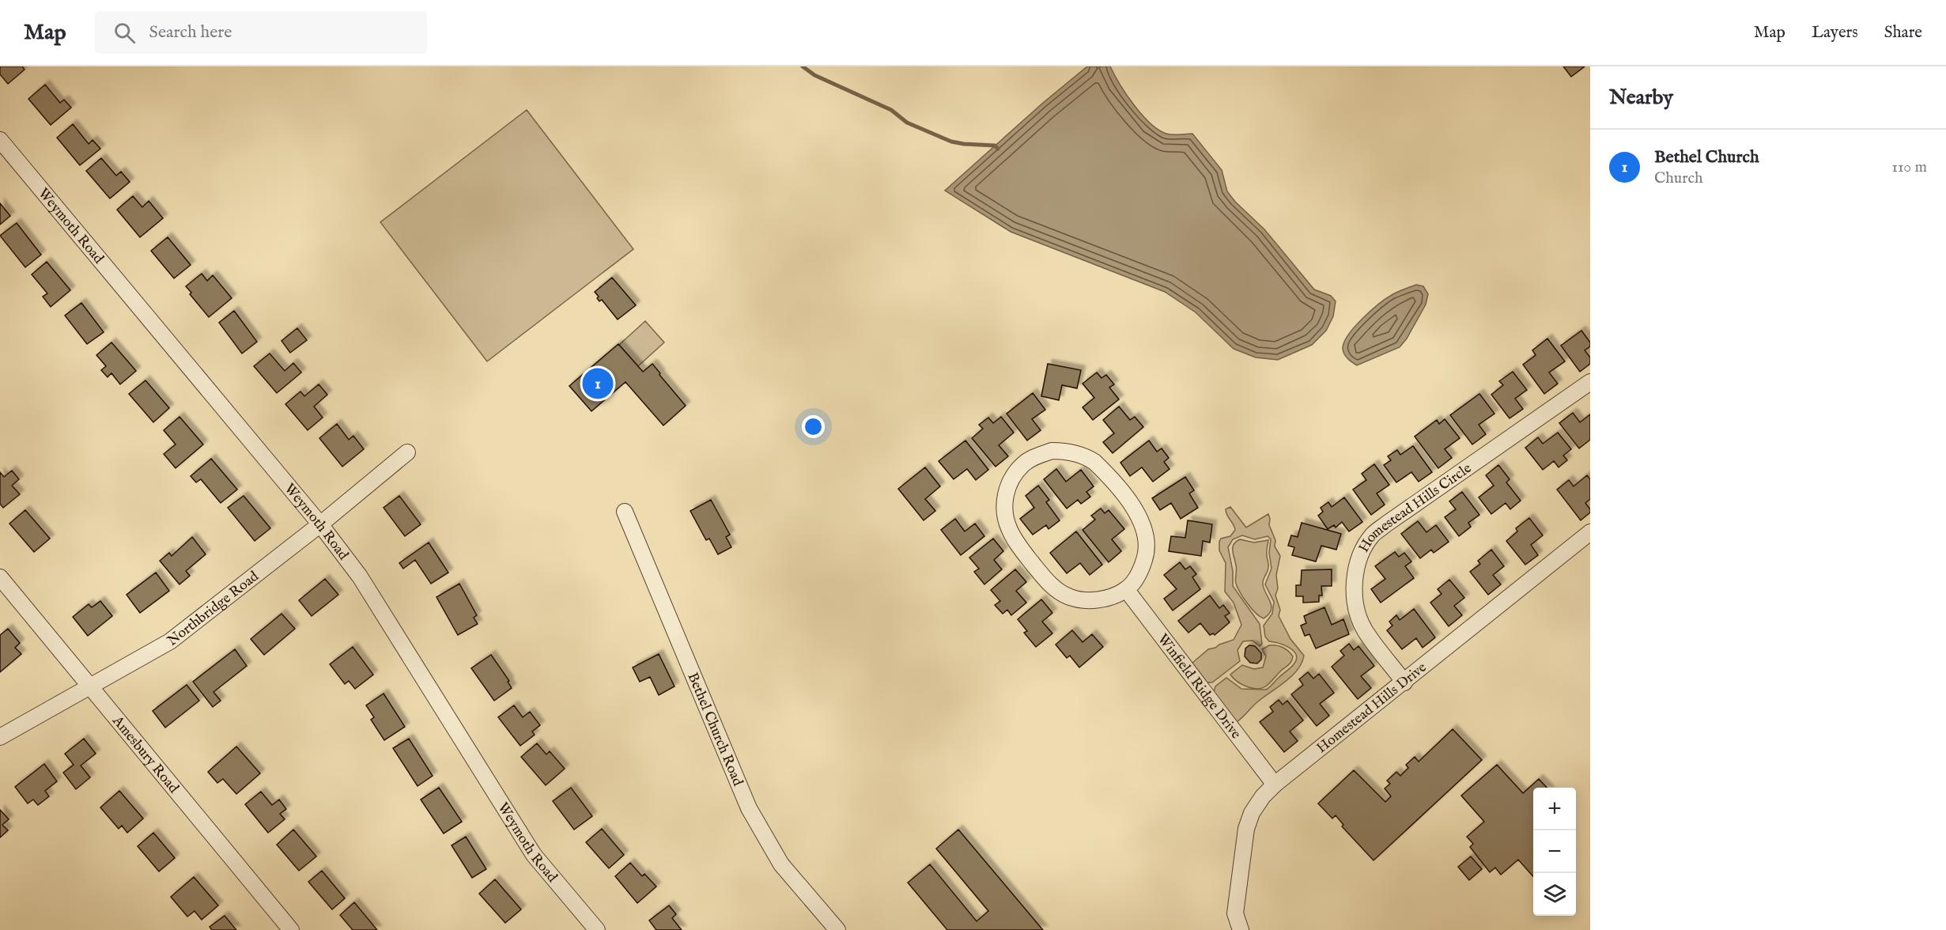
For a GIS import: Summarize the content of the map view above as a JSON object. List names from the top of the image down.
{
  "streets": {
    "street": [
      "Weymoth Road",
      "Homestead Hills Circle",
      "Northbridge Road",
      "Winfield Ridge Drive",
      "Homestead Hills Drive",
      "Bethel Church Road",
      "Amesbury Road"
    ]
  },
  "crossings": [
    ["Weymoth Road", "Northbridge Road"],
    ["Homestead Hills Circle", "Homestead Hills Drive"],
    ["Northbridge Road", "Amesbury Road"],
    ["Winfield Ridge Drive", "Homestead Hills Drive"]
  ],
  "page": {
    "header": "Map",
    "search": "Search here",
    "nav": ["Map", "Layers", "Share"],
    "heading": "Nearby",
    "list": [
      {
        "mark": "1",
        "name": "Bethel Church",
        "note": "Church",
        "value": "110 m"
      }
    ],
    "pins": "1",
    "map_buttons": ["+", "−"]
  }
}
